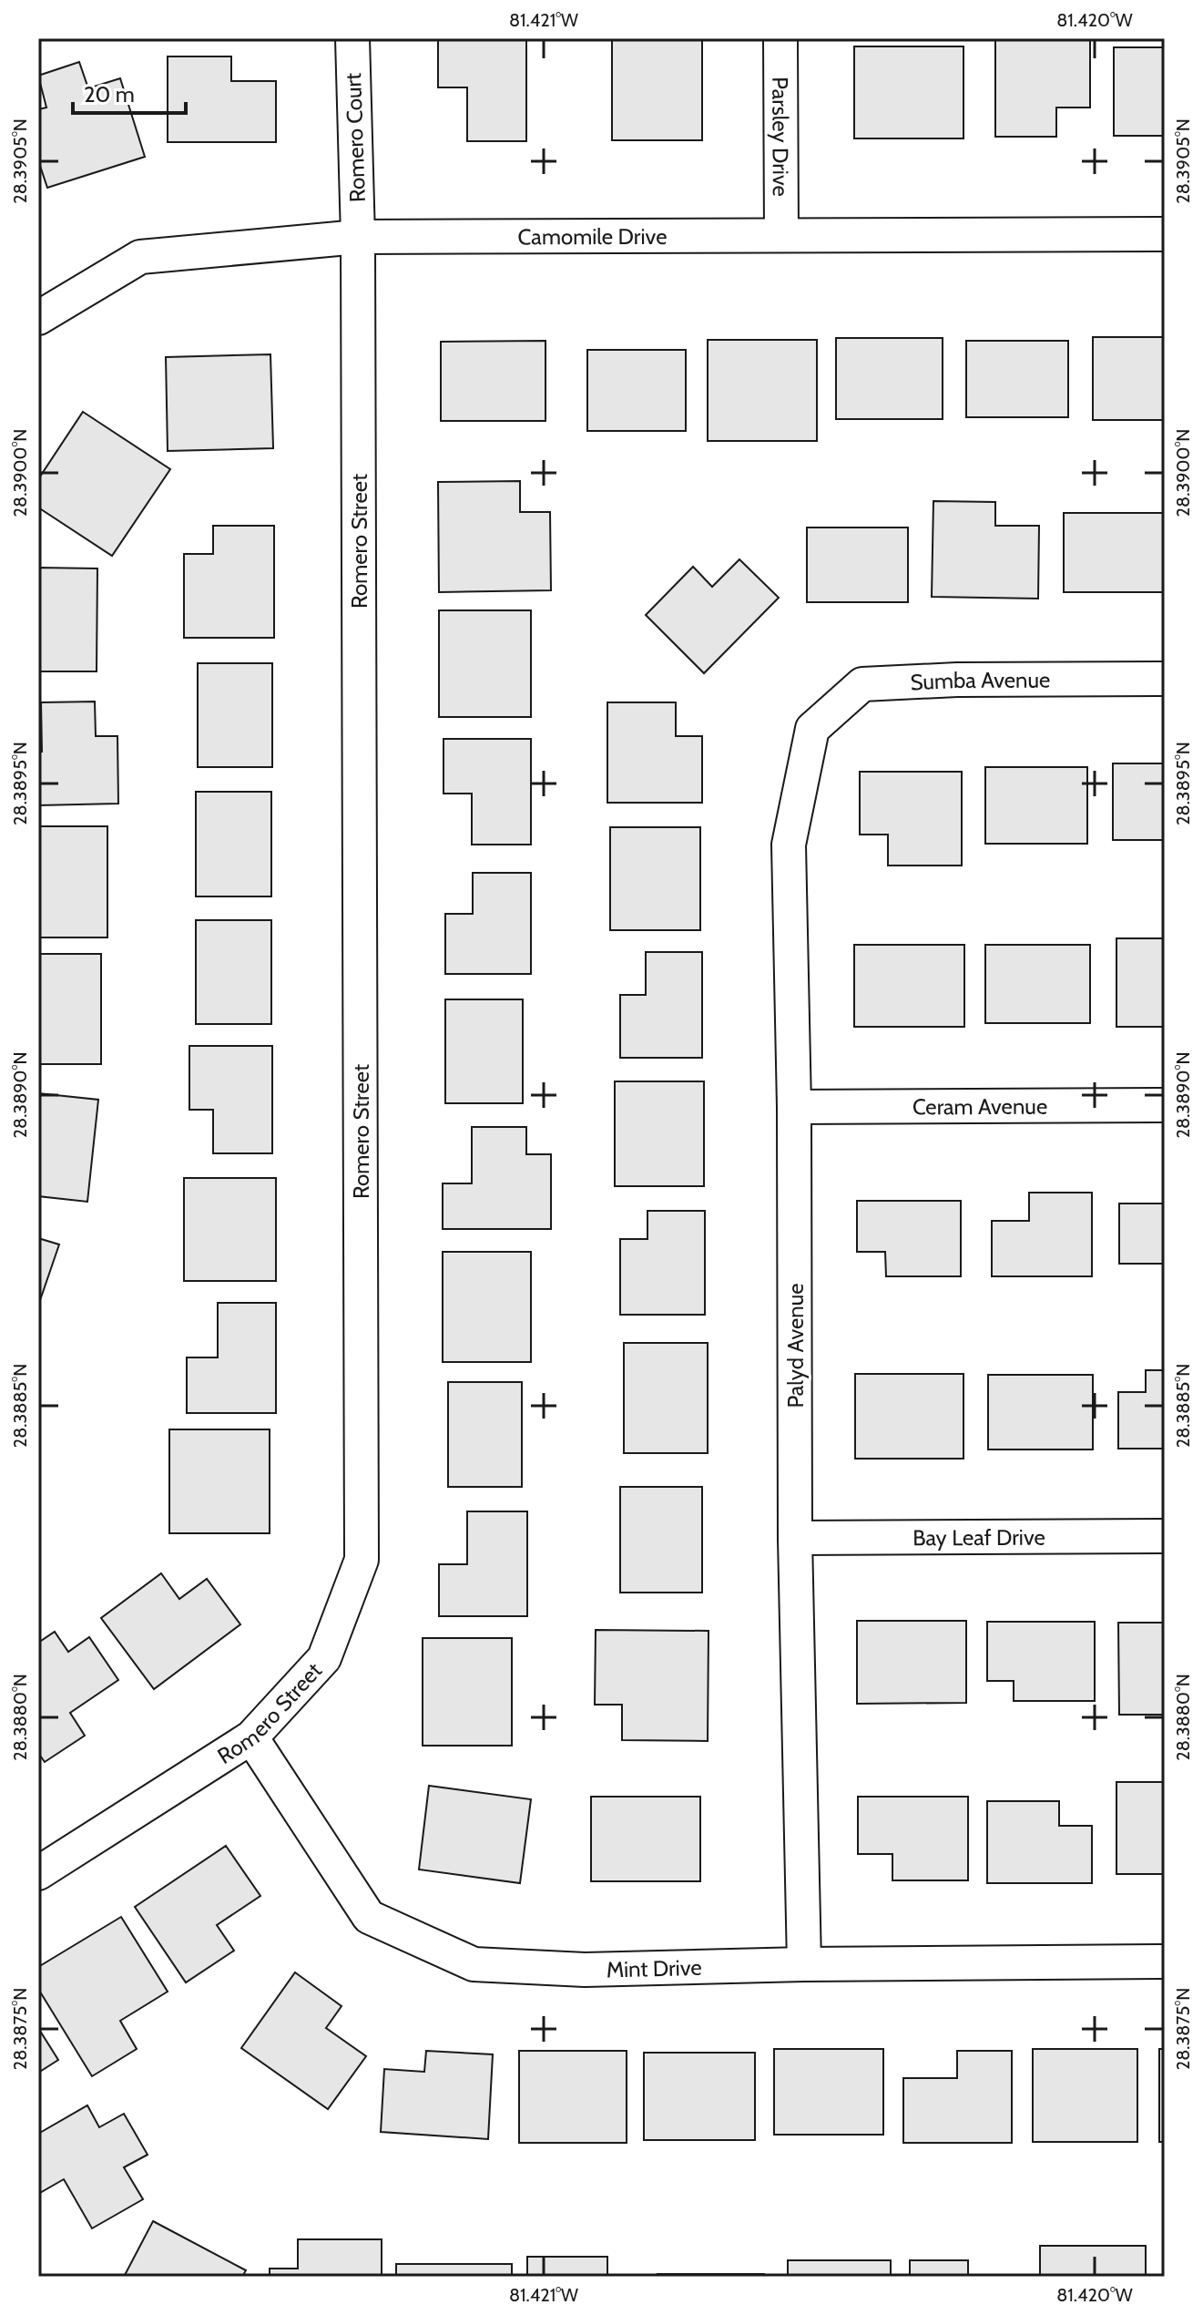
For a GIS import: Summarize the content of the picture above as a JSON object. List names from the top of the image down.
{
  "streets": {
    "street": [
      "Parsley Drive",
      "Romero Court",
      "Camomile Drive",
      "Romero Street",
      "Sumba Avenue",
      "Ceram Avenue",
      "Palyd Avenue",
      "Bay Leaf Drive",
      "Mint Drive"
    ]
  },
  "crossings": [
    ["Parsley Drive", "Camomile Drive"],
    ["Romero Court", "Camomile Drive"],
    ["Romero Court", "Romero Street"],
    ["Camomile Drive", "Romero Street"],
    ["Romero Street", "Mint Drive"],
    ["Sumba Avenue", "Palyd Avenue"],
    ["Ceram Avenue", "Palyd Avenue"],
    ["Palyd Avenue", "Bay Leaf Drive"],
    ["Palyd Avenue", "Mint Drive"]
  ],
  "scale_bar": "20 m",
  "coordinates": [
    "81.421°W",
    "81.420°W",
    "28.3905°N",
    "28.3900°N",
    "28.3895°N",
    "28.3890°N",
    "28.3885°N",
    "28.3880°N",
    "28.3875°N"
  ]
}
